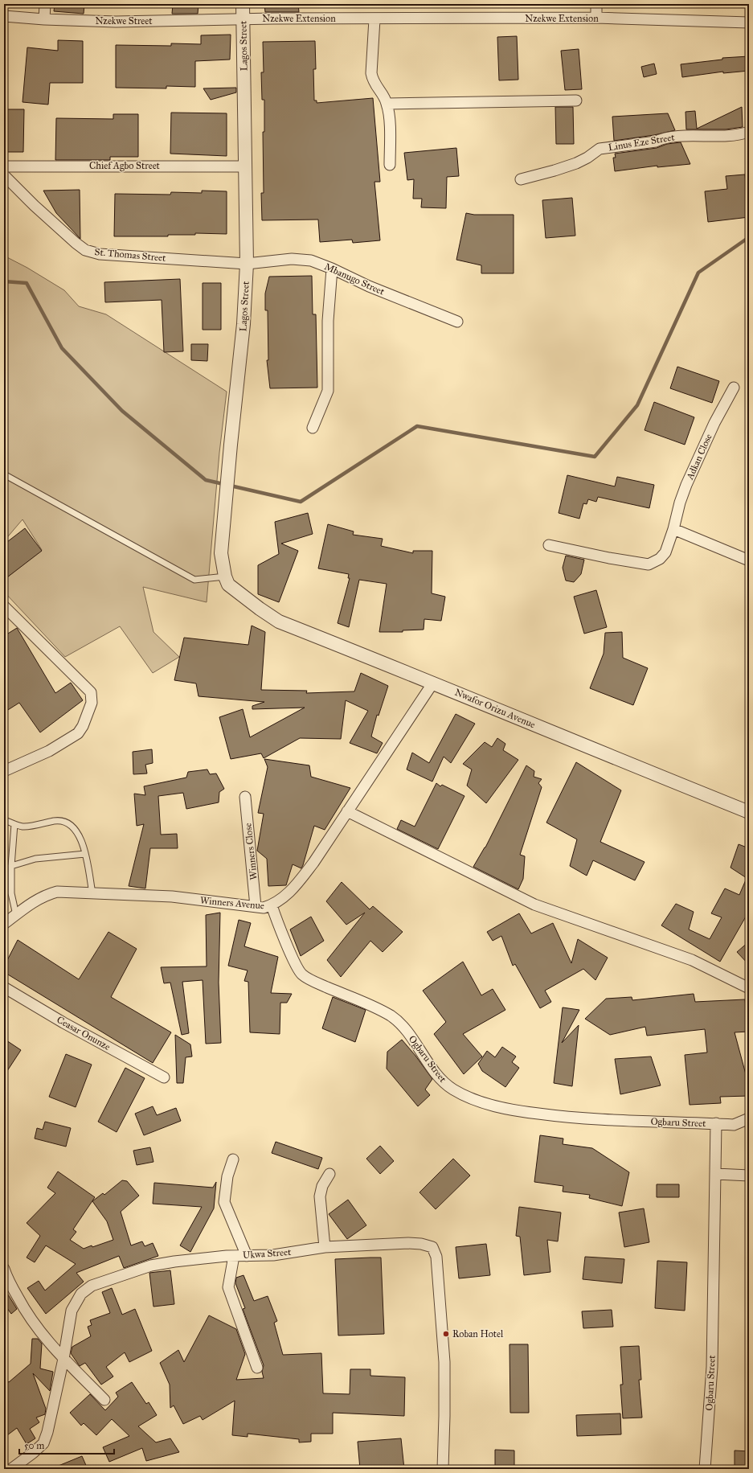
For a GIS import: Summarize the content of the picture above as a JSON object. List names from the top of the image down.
{
  "streets": {
    "street": [
      "Nzekwe Extension",
      "Nzekwe Street",
      "Lagos Street",
      "Linus Eze Street",
      "Chief Agbo Street",
      "St. Thomas Street",
      "Mbanugo Street",
      "Adkan Close",
      "Nwafor Orizu Avenue",
      "Winners Close",
      "Winners Avenue",
      "Ceasar Onunze",
      "Ogbaru Street",
      "Ukwa Street"
    ]
  },
  "crossings": [
    ["Nzekwe Extension", "Nzekwe Street"],
    ["Nzekwe Extension", "Lagos Street"],
    ["Nzekwe Street", "Lagos Street"],
    ["Lagos Street", "Chief Agbo Street"],
    ["Lagos Street", "St. Thomas Street"],
    ["Lagos Street", "Mbanugo Street"],
    ["Lagos Street", "Nwafor Orizu Avenue"],
    ["St. Thomas Street", "Mbanugo Street"],
    ["Nwafor Orizu Avenue", "Winners Avenue"],
    ["Winners Close", "Winners Avenue"],
    ["Winners Avenue", "Ogbaru Street"]
  ],
  "places": ["Roban Hotel"],
  "scale_bar": "50 m"
}
